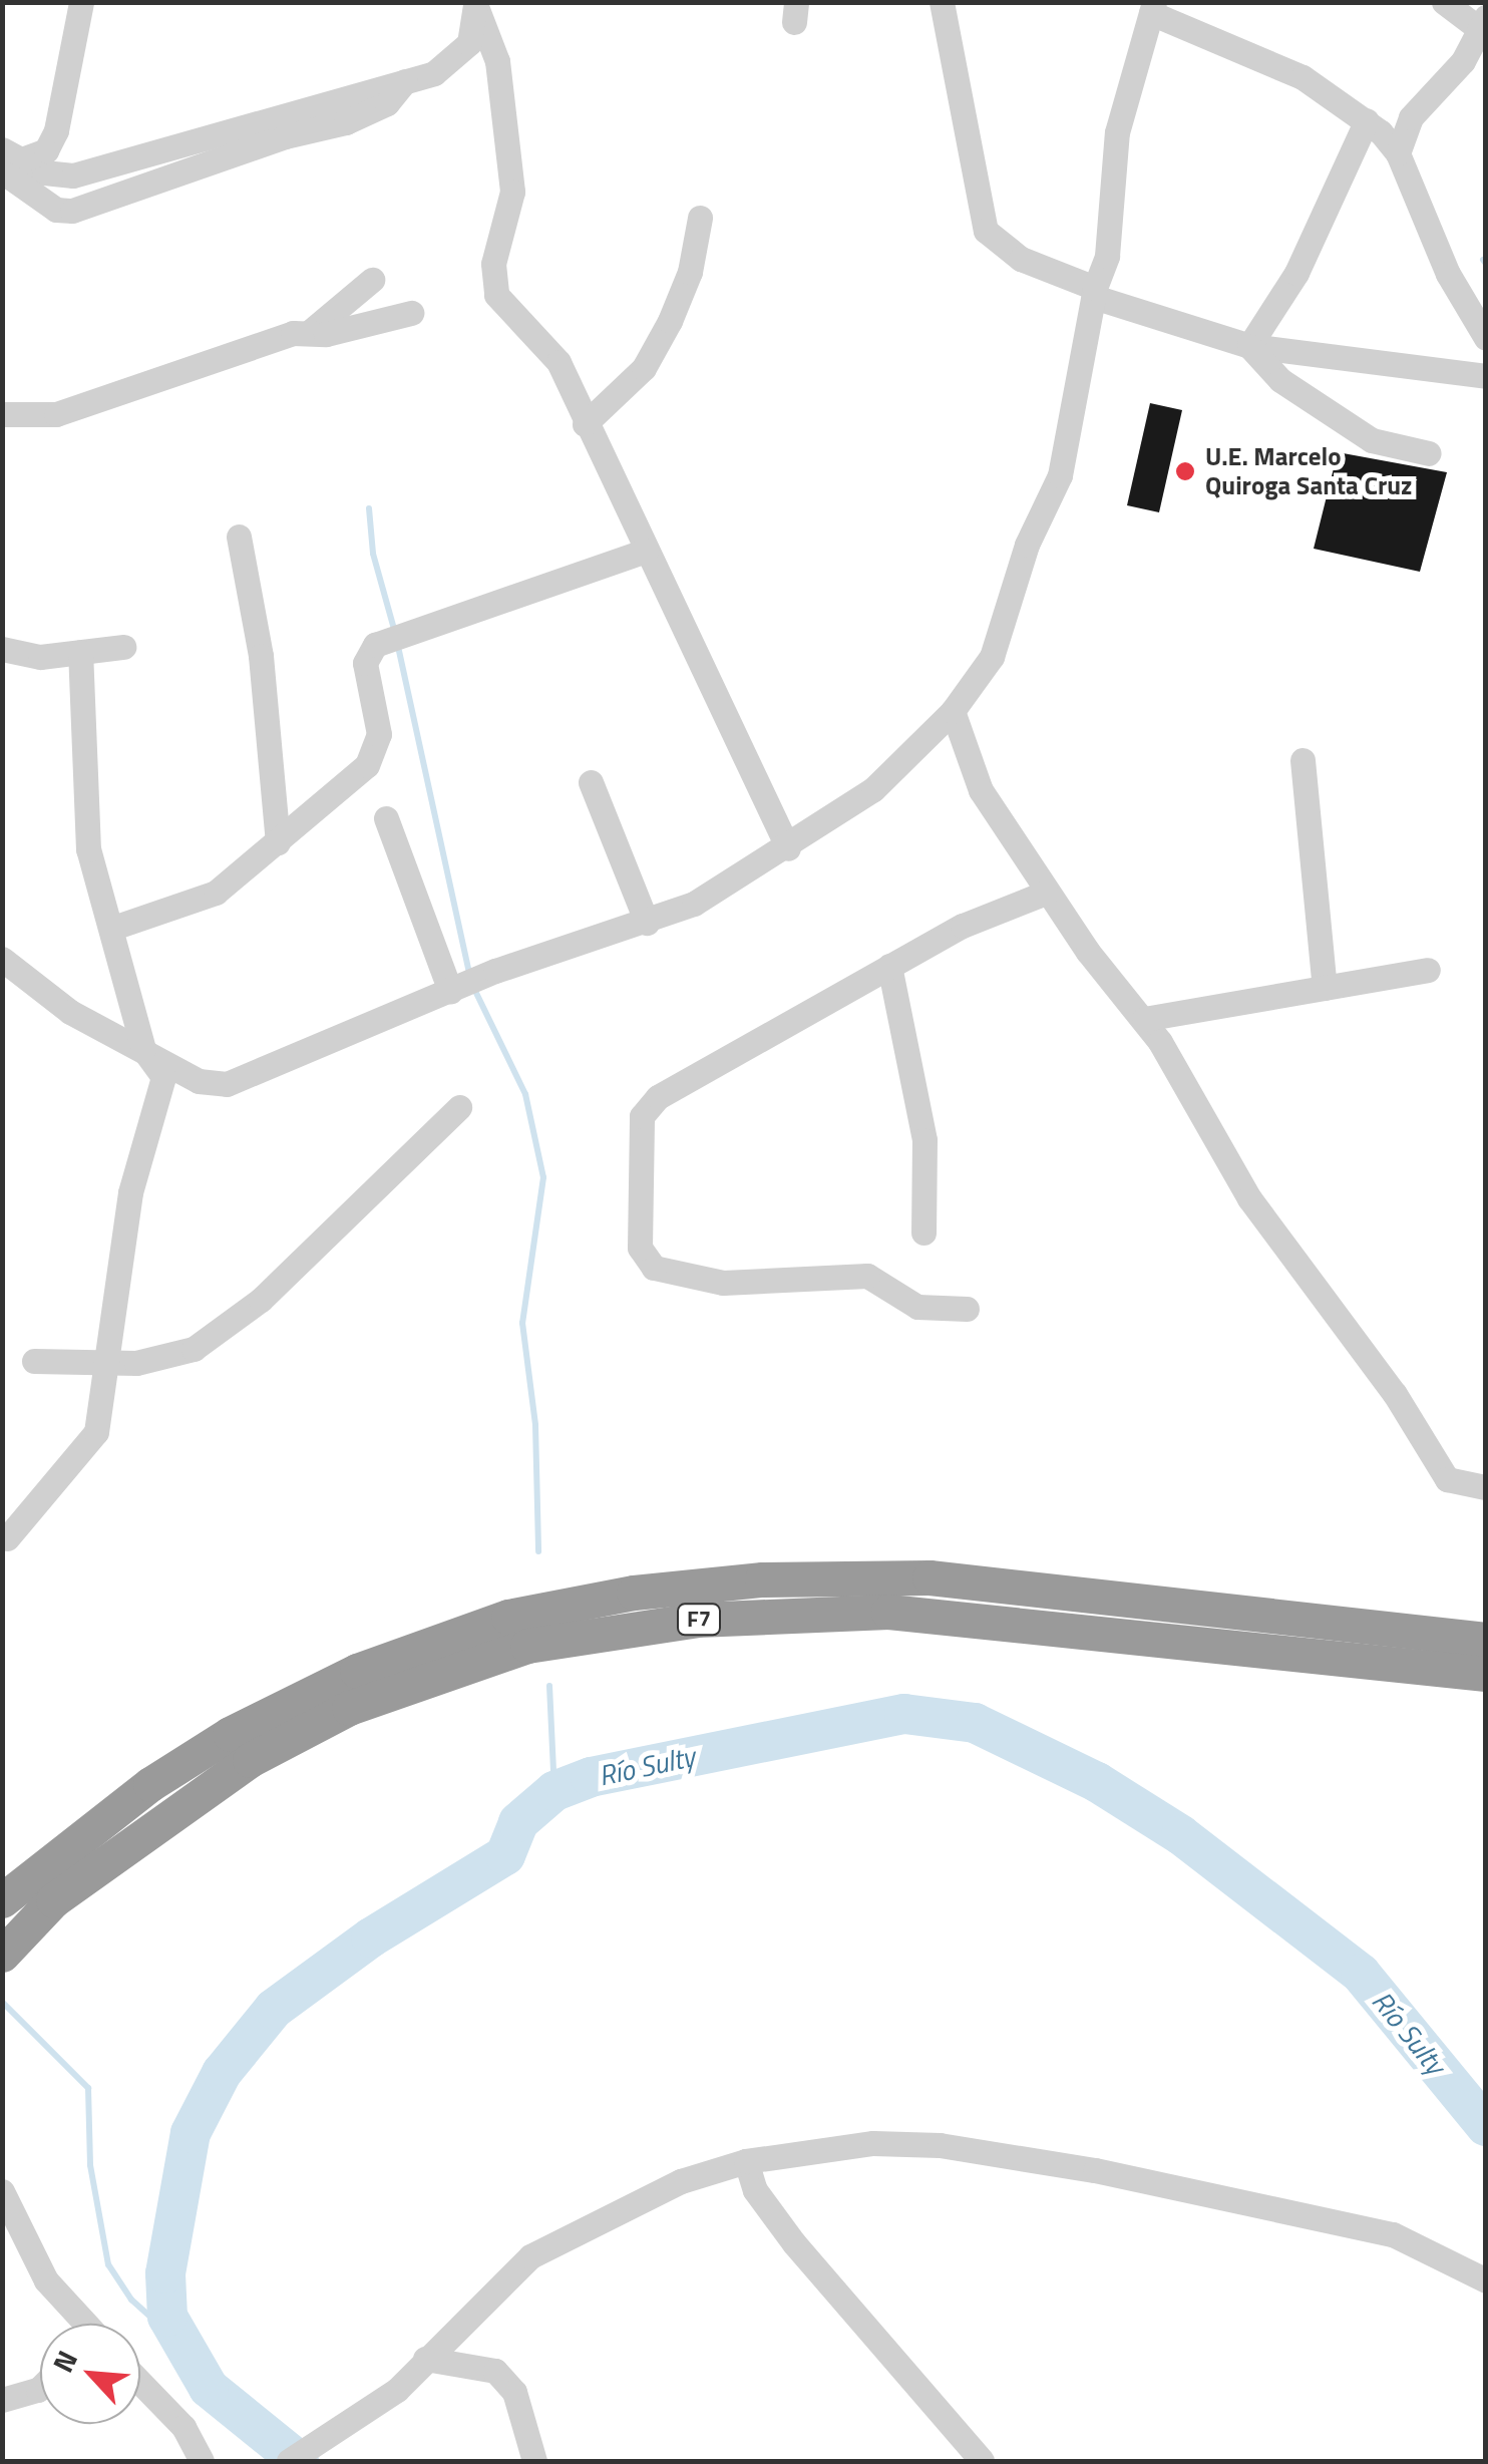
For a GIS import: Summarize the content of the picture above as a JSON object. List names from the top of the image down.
{
  "streets": {
    "highway": ["F7"]
  },
  "water": ["Río Sulty"],
  "places": ["U.E. Marcelo Quiroga Santa Cruz"],
  "north": "top left"
}
